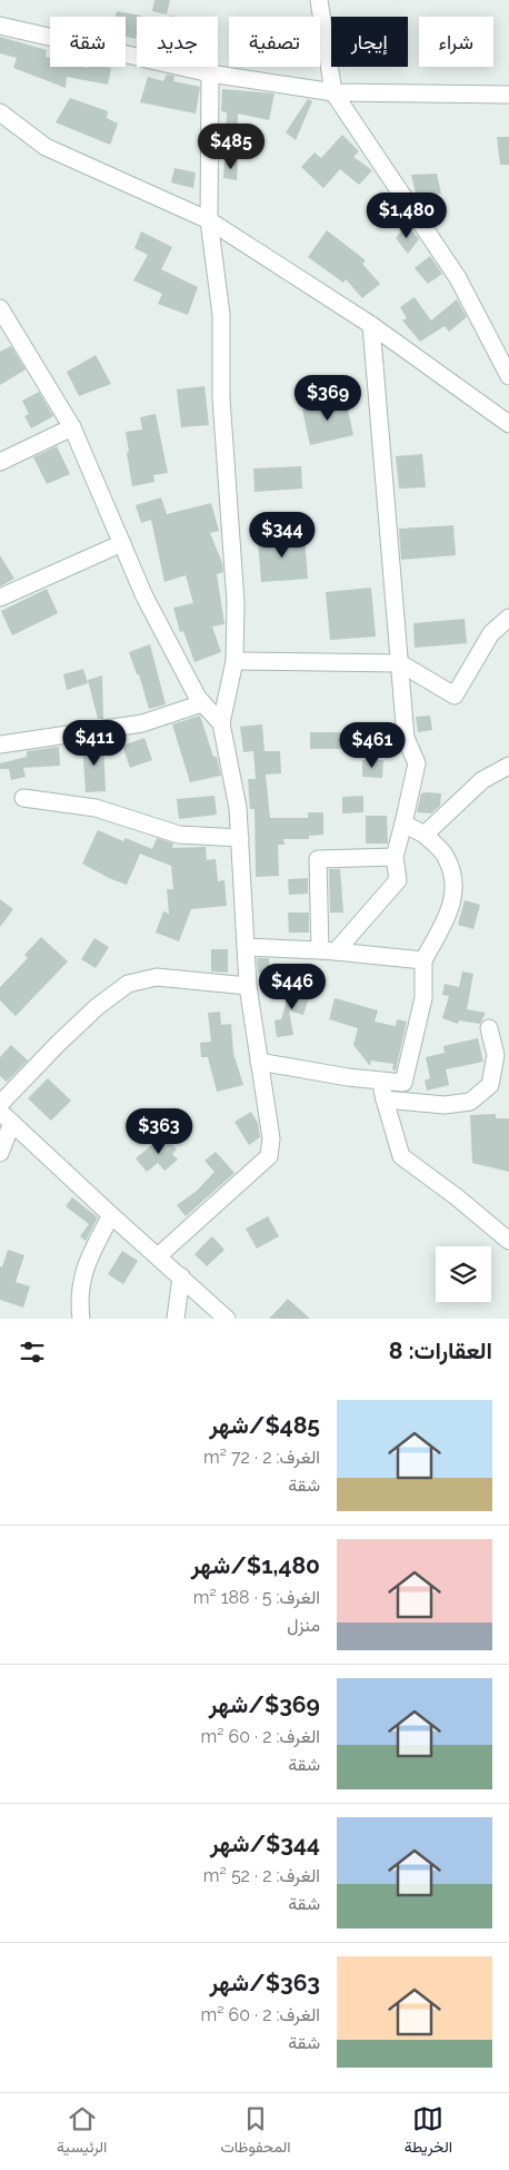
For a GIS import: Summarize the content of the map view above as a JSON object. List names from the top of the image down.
{
  "page": {
    "chip": [
      "شراء",
      "إيجار",
      "تصفية",
      "جديد",
      "شقة"
    ],
    "price": [
      "$485",
      "$1,480",
      "$369",
      "$344",
      "$411",
      "$461",
      "$446",
      "$363"
    ],
    "heading": "العقارات: 8",
    "list": [
      {
        "name": "$485/شهر",
        "note": "الغرف: 2 · 72 m² · شقة"
      },
      {
        "name": "$1,480/شهر",
        "note": "الغرف: 5 · 188 m² · منزل"
      },
      {
        "name": "$369/شهر",
        "note": "الغرف: 2 · 60 m² · شقة"
      },
      {
        "name": "$344/شهر",
        "note": "الغرف: 2 · 52 m² · شقة"
      },
      {
        "name": "$363/شهر",
        "note": "الغرف: 2 · 60 m² · شقة"
      }
    ],
    "tabs": ["الخريطة", "المحفوظات", "الرئيسية"]
  }
}
